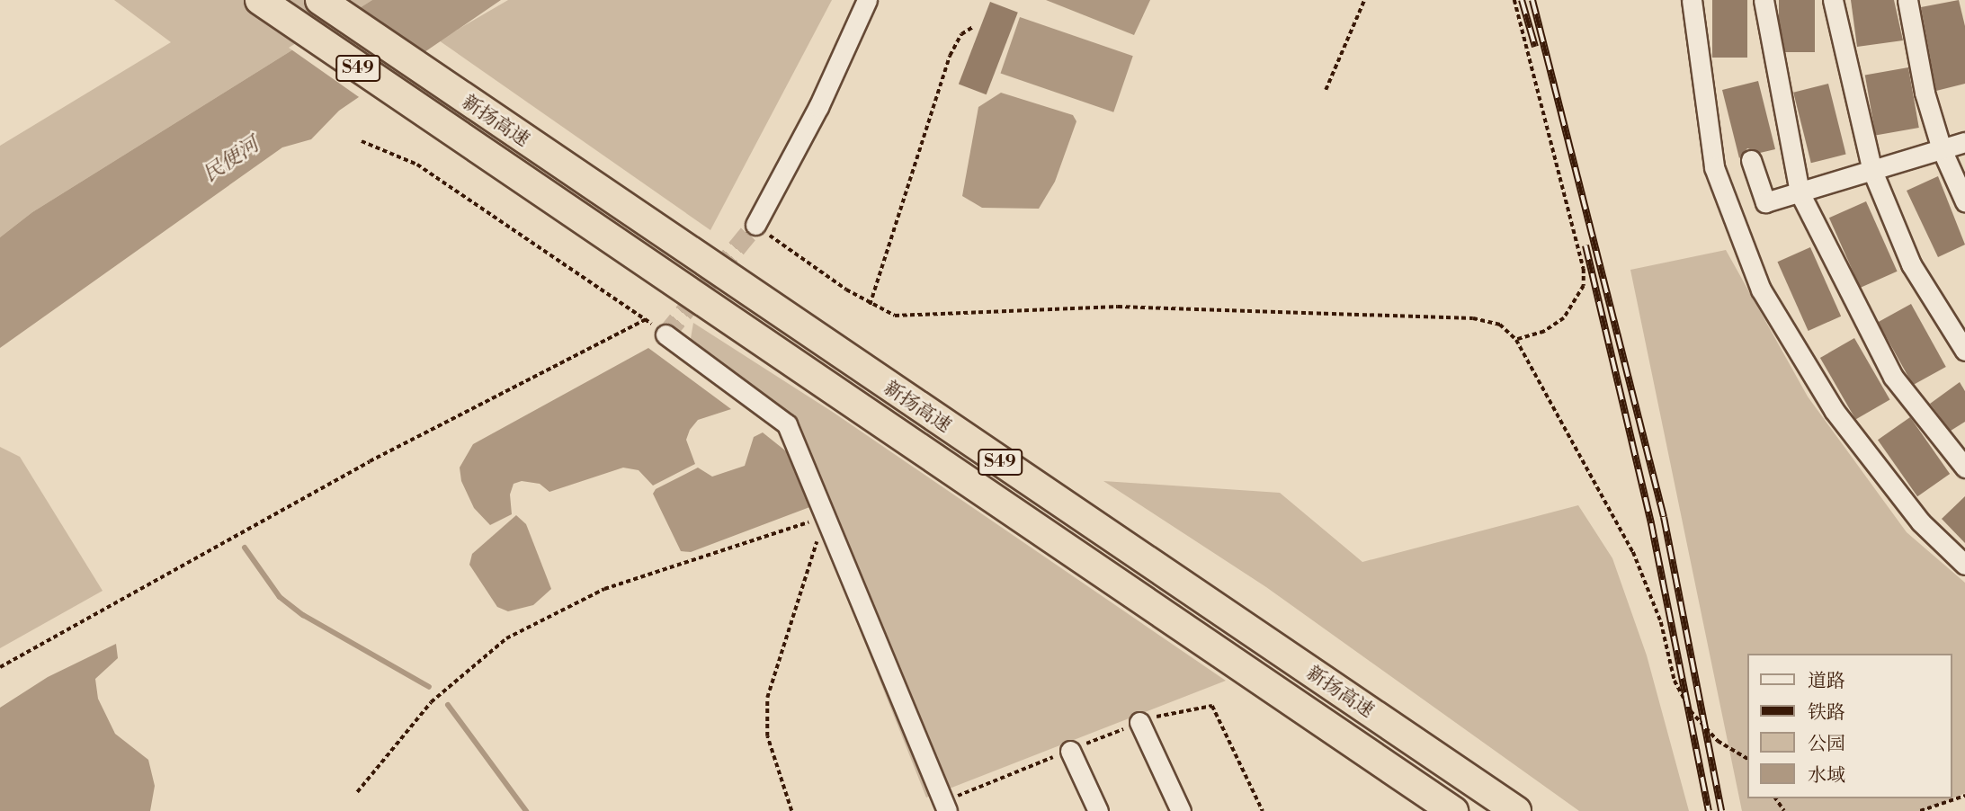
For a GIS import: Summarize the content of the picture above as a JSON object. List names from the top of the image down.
{
  "streets": {
    "highway": ["S49", "新扬高速"]
  },
  "water": ["民便河"],
  "legend": [
    "道路",
    "铁路",
    "公园",
    "水域"
  ]
}
